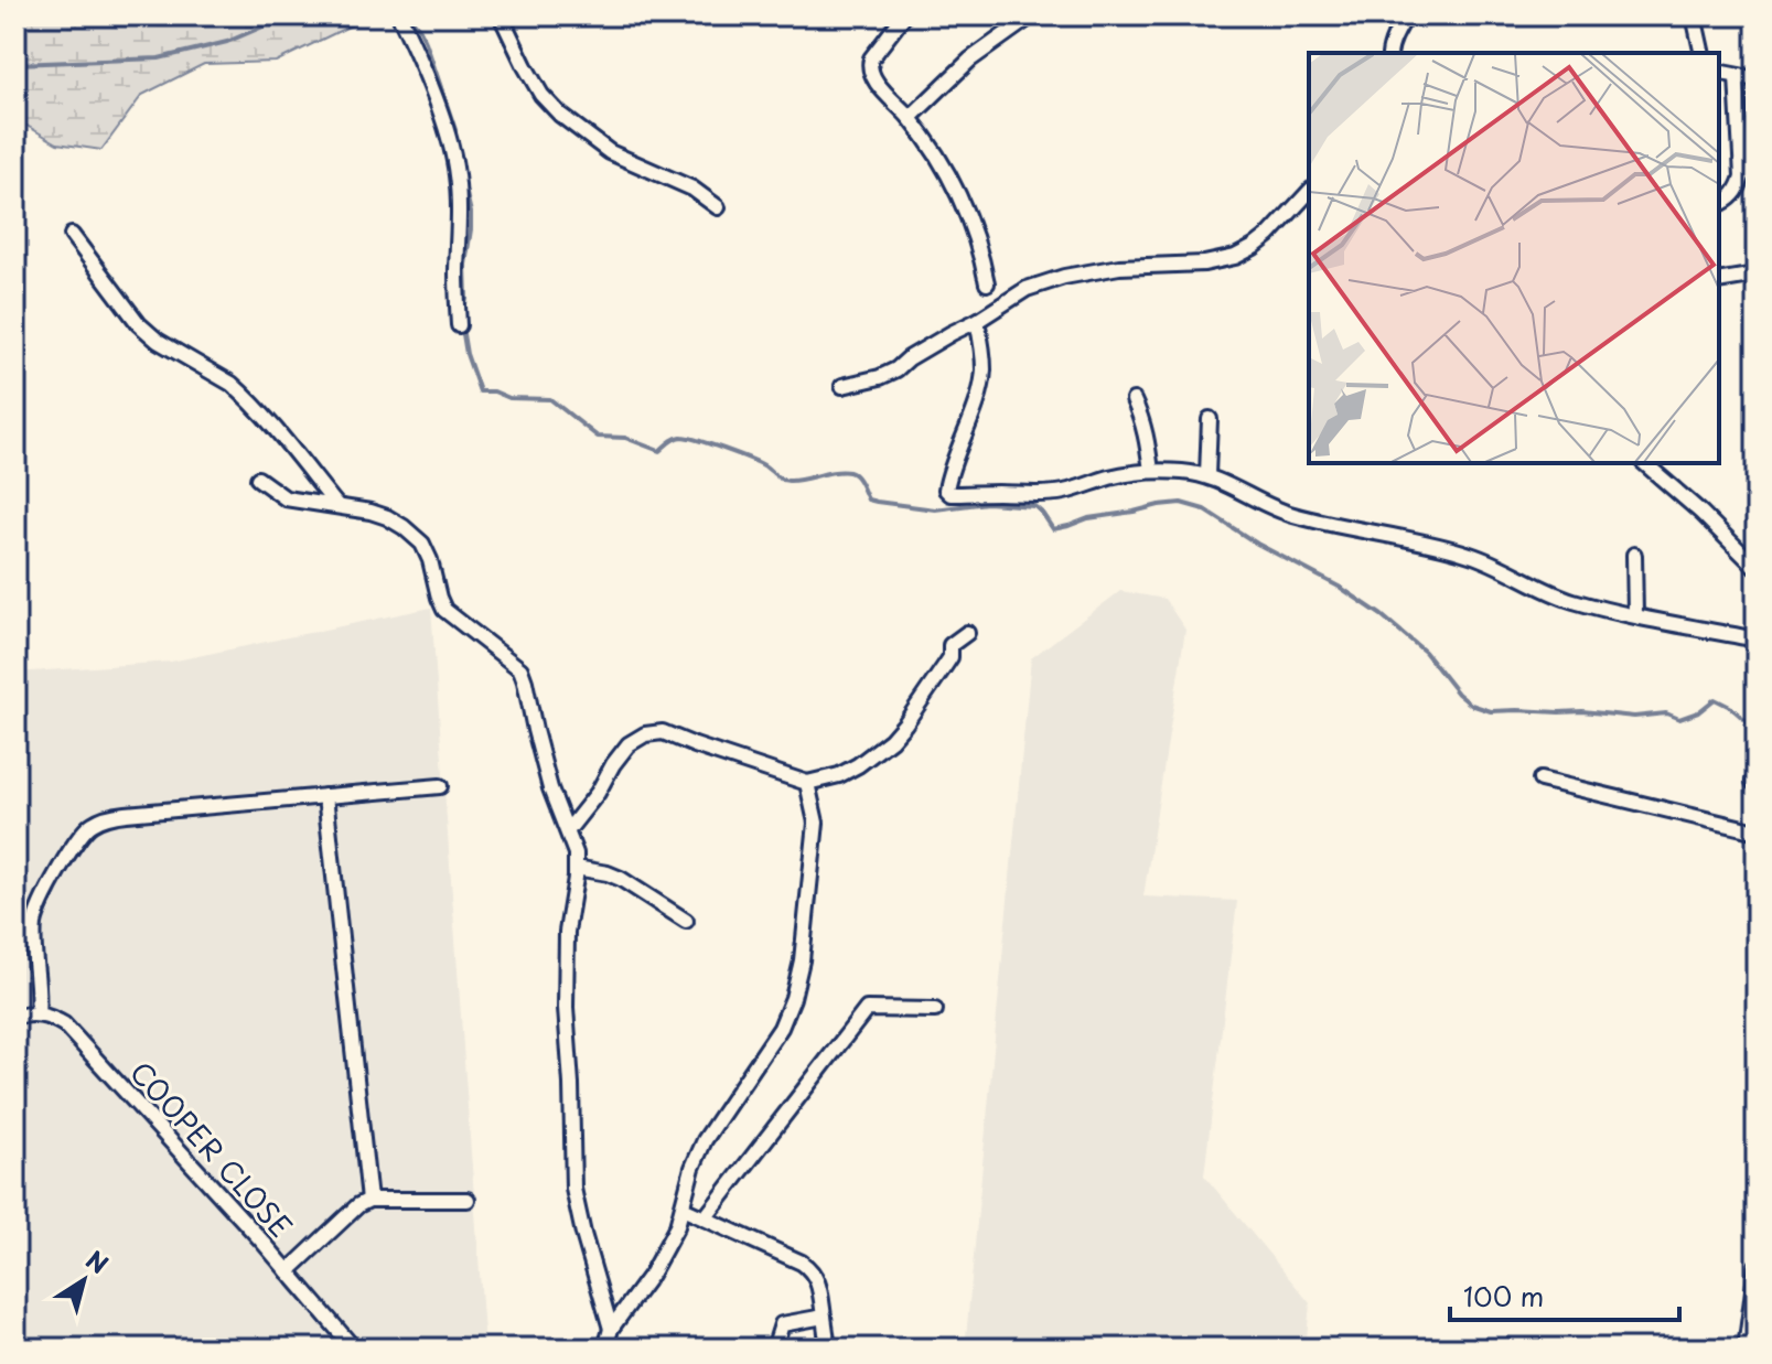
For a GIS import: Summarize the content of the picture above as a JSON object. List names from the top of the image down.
{
  "streets": {
    "street": ["COOPER CLOSE"]
  },
  "scale_bar": "100 m",
  "north": "top right"
}
